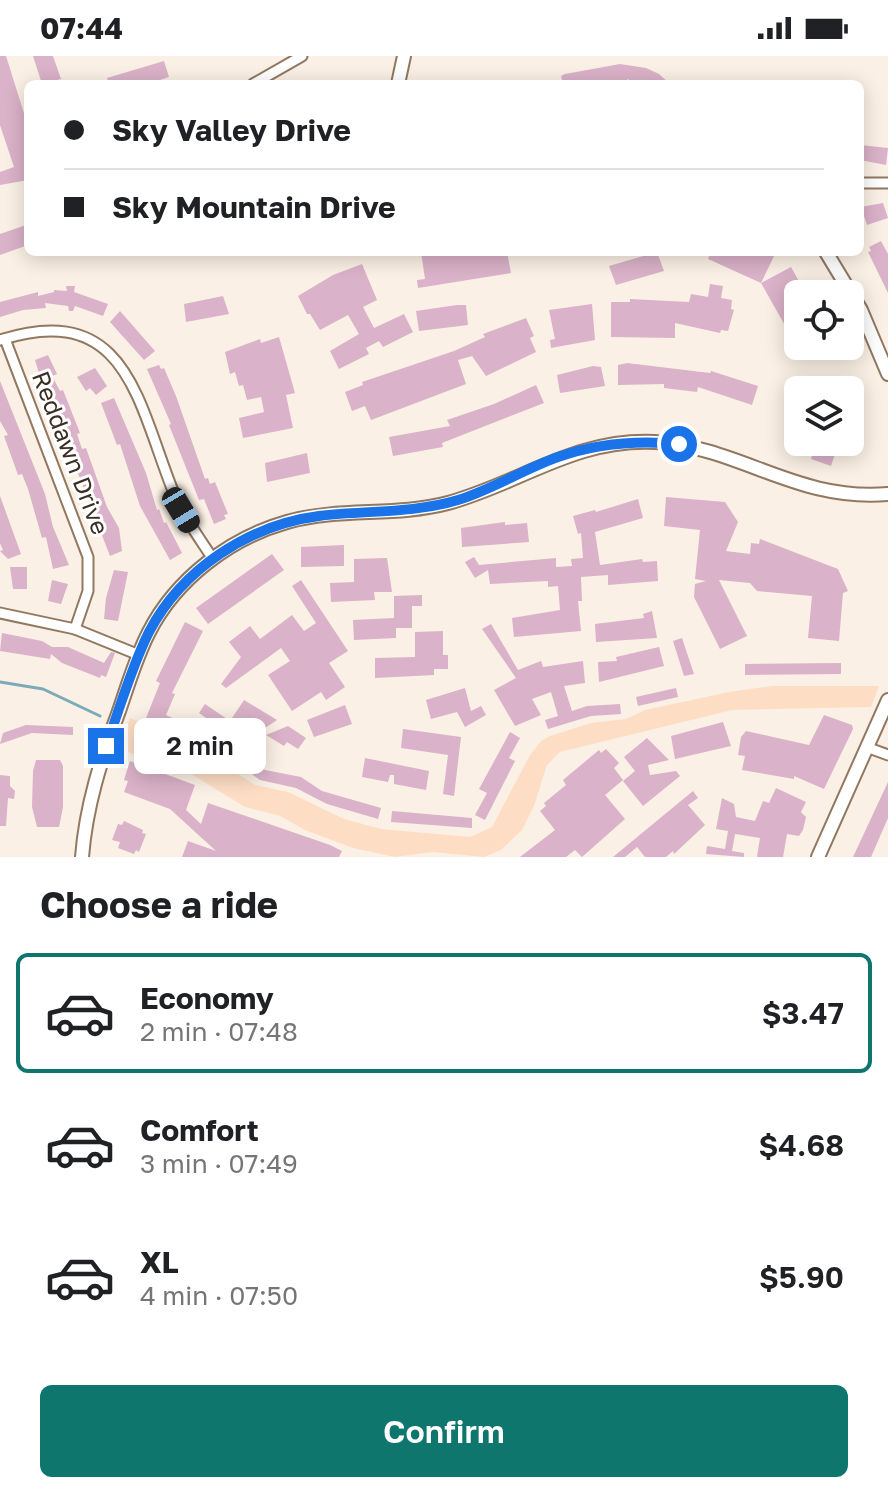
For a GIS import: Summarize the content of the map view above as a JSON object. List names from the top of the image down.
{
  "streets": {
    "street": ["Reddawn Drive"]
  },
  "page": {
    "status": "07:44",
    "banner": ["Sky Valley Drive", "Sky Mountain Drive"],
    "bubble": "2 min",
    "heading": "Choose a ride",
    "list": [
      {
        "name": "Economy",
        "note": "2 min · 07:48",
        "value": "$3.47"
      },
      {
        "name": "Comfort",
        "note": "3 min · 07:49",
        "value": "$4.68"
      },
      {
        "name": "XL",
        "note": "4 min · 07:50",
        "value": "$5.90"
      }
    ],
    "buttons": "Confirm"
  }
}
